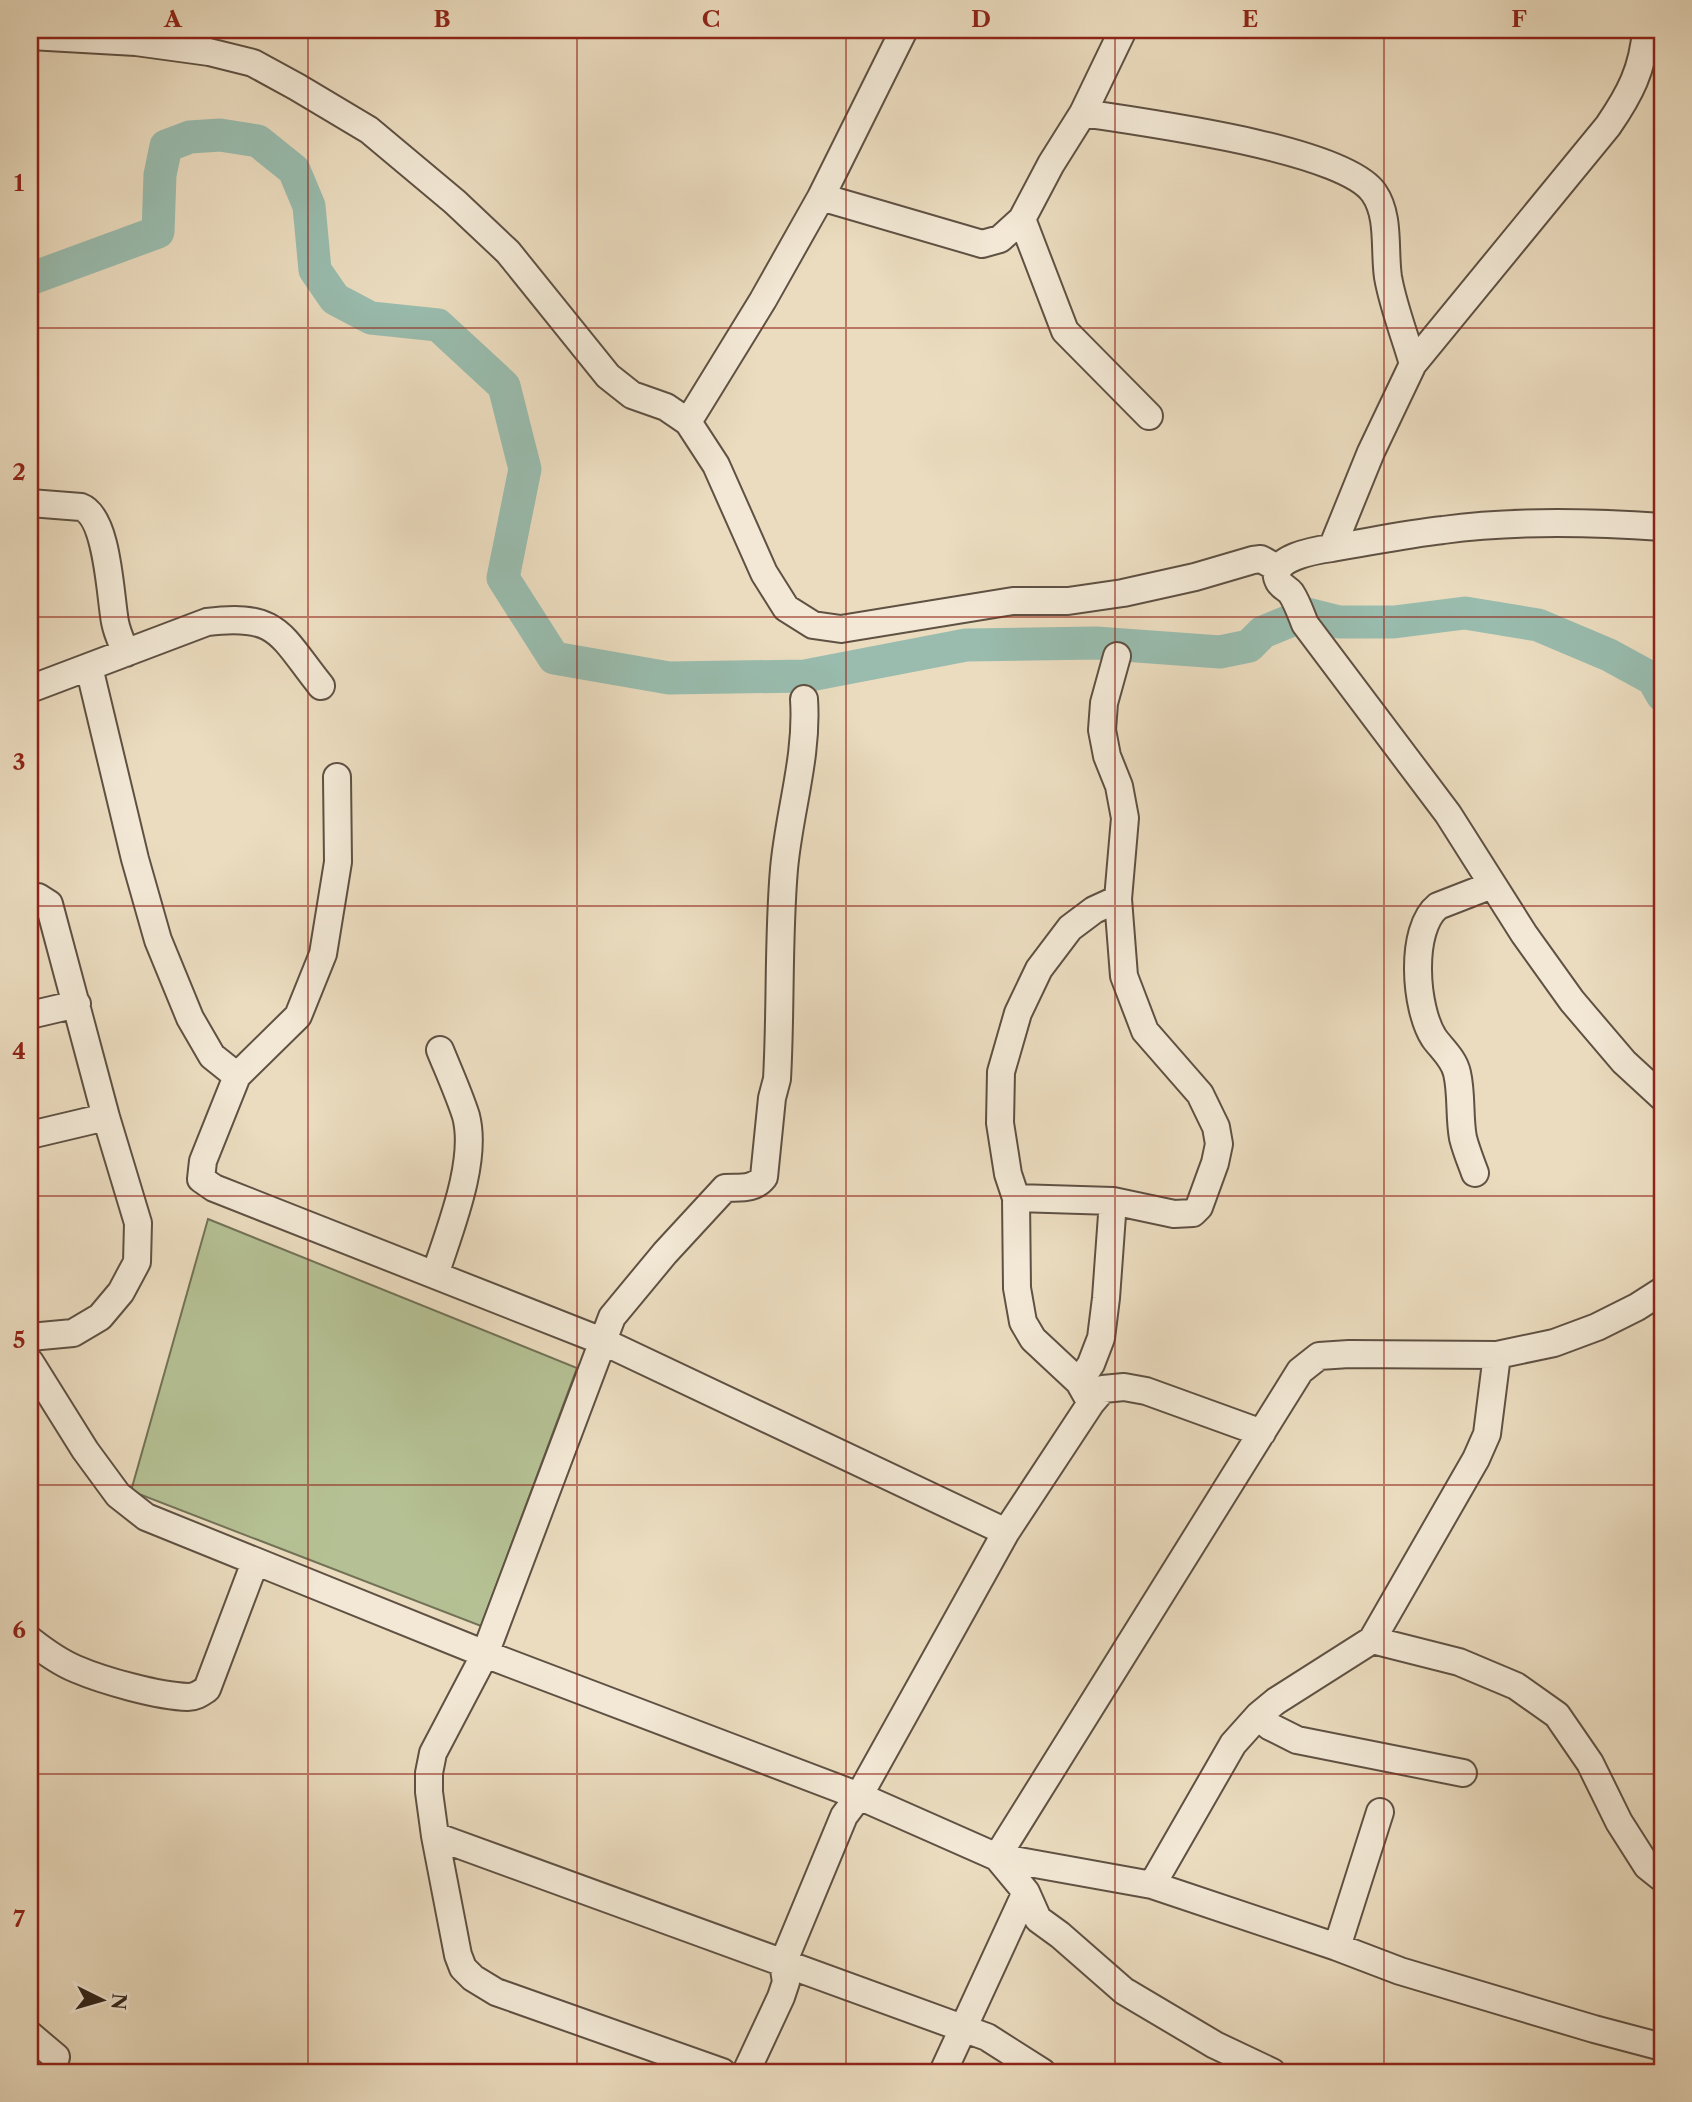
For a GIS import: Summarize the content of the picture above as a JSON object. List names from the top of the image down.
{
  "north": "right",
  "grid": {
    "columns": [
      "A",
      "B",
      "C",
      "D",
      "E",
      "F"
    ],
    "rows": [
      "1",
      "2",
      "3",
      "4",
      "5",
      "6",
      "7"
    ]
  }
}
